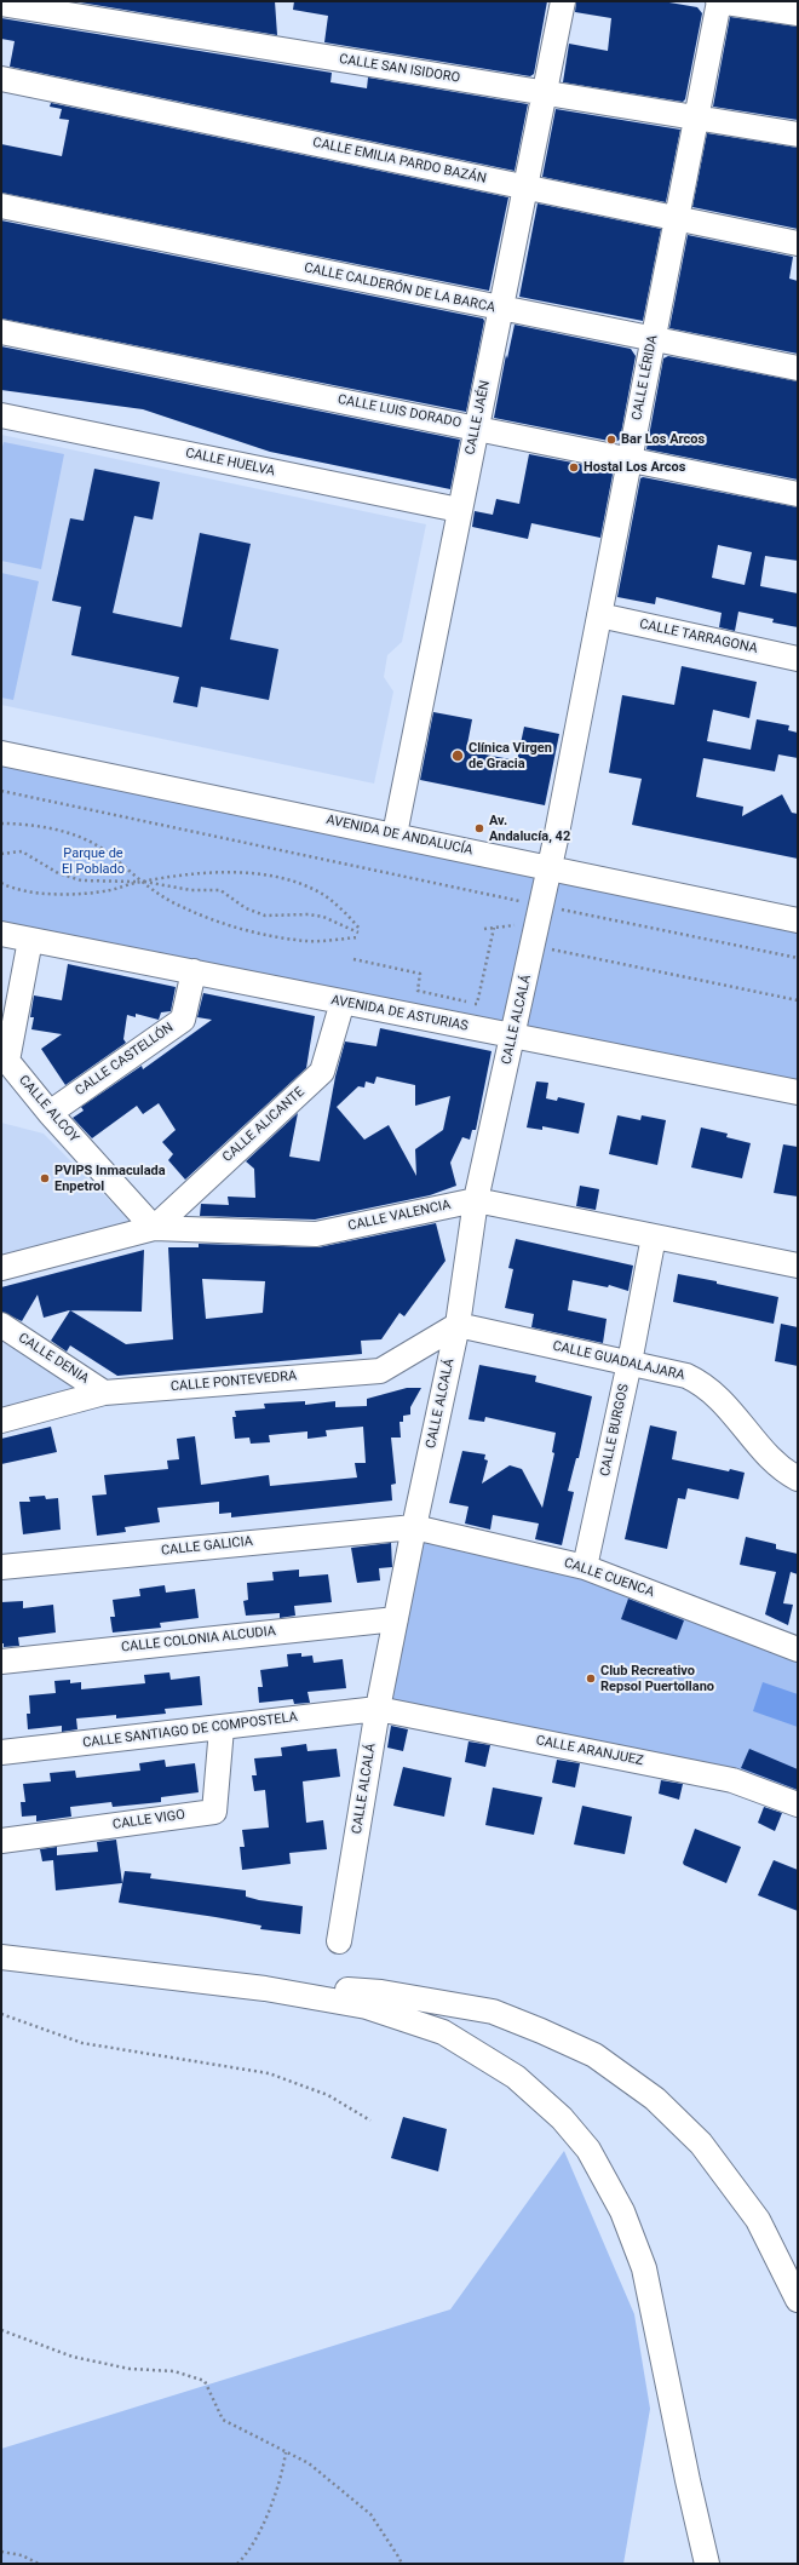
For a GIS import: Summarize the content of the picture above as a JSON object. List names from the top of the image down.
{
  "streets": {
    "street": [
      "CALLE SAN ISIDORO",
      "CALLE EMILIA PARDO BAZÁN",
      "CALLE CALDERÓN DE LA BARCA",
      "CALLE LÉRIDA",
      "CALLE LUIS DORADO",
      "CALLE JAÉN",
      "CALLE HUELVA",
      "CALLE TARRAGONA",
      "AVENIDA DE ANDALUCÍA",
      "AVENIDA DE ASTURIAS",
      "CALLE ALCALÁ",
      "CALLE CASTELLÓN",
      "CALLE ALCOY",
      "CALLE ALICANTE",
      "CALLE VALENCIA",
      "CALLE DENIA",
      "CALLE GUADALAJARA",
      "CALLE PONTEVEDRA",
      "CALLE BURGOS",
      "CALLE GALICIA",
      "CALLE CUENCA",
      "CALLE COLONIA ALCUDIA",
      "CALLE SANTIAGO DE COMPOSTELA",
      "CALLE ARANJUEZ",
      "CALLE VIGO"
    ]
  },
  "crossings": [
    ["CALLE SAN ISIDORO", "CALLE LÉRIDA"],
    ["CALLE SAN ISIDORO", "CALLE JAÉN"],
    ["CALLE EMILIA PARDO BAZÁN", "CALLE LÉRIDA"],
    ["CALLE EMILIA PARDO BAZÁN", "CALLE JAÉN"],
    ["CALLE CALDERÓN DE LA BARCA", "CALLE LÉRIDA"],
    ["CALLE CALDERÓN DE LA BARCA", "CALLE JAÉN"],
    ["CALLE LÉRIDA", "CALLE LUIS DORADO"],
    ["CALLE LÉRIDA", "CALLE TARRAGONA"],
    ["CALLE LÉRIDA", "AVENIDA DE ANDALUCÍA"],
    ["CALLE LÉRIDA", "CALLE ALCALÁ"],
    ["CALLE LUIS DORADO", "CALLE JAÉN"],
    ["CALLE JAÉN", "CALLE HUELVA"],
    ["CALLE JAÉN", "AVENIDA DE ANDALUCÍA"],
    ["AVENIDA DE ANDALUCÍA", "CALLE ALCALÁ"],
    ["AVENIDA DE ASTURIAS", "CALLE ALCALÁ"],
    ["AVENIDA DE ASTURIAS", "CALLE CASTELLÓN"],
    ["AVENIDA DE ASTURIAS", "CALLE ALCOY"],
    ["AVENIDA DE ASTURIAS", "CALLE ALICANTE"],
    ["CALLE ALCALÁ", "CALLE VALENCIA"],
    ["CALLE ALCALÁ", "CALLE GUADALAJARA"],
    ["CALLE ALCALÁ", "CALLE PONTEVEDRA"],
    ["CALLE ALCALÁ", "CALLE GALICIA"],
    ["CALLE ALCALÁ", "CALLE CUENCA"],
    ["CALLE ALCALÁ", "CALLE COLONIA ALCUDIA"],
    ["CALLE ALCALÁ", "CALLE SANTIAGO DE COMPOSTELA"],
    ["CALLE ALCALÁ", "CALLE ARANJUEZ"],
    ["CALLE CASTELLÓN", "CALLE ALCOY"],
    ["CALLE ALCOY", "CALLE ALICANTE"],
    ["CALLE ALCOY", "CALLE VALENCIA"],
    ["CALLE ALICANTE", "CALLE VALENCIA"],
    ["CALLE VALENCIA", "CALLE BURGOS"],
    ["CALLE DENIA", "CALLE PONTEVEDRA"],
    ["CALLE GUADALAJARA", "CALLE PONTEVEDRA"],
    ["CALLE GUADALAJARA", "CALLE BURGOS"],
    ["CALLE BURGOS", "CALLE CUENCA"],
    ["CALLE GALICIA", "CALLE CUENCA"],
    ["CALLE SANTIAGO DE COMPOSTELA", "CALLE ARANJUEZ"],
    ["CALLE SANTIAGO DE COMPOSTELA", "CALLE VIGO"]
  ],
  "parks": ["Parque de El Poblado"],
  "places": [
    "Bar Los Arcos",
    "Hostal Los Arcos",
    "Clínica Virgen de Gracia",
    "Av. Andalucía, 42",
    "PVIPS Inmaculada Enpetrol",
    "Club Recreativo Repsol Puertollano"
  ]
}
